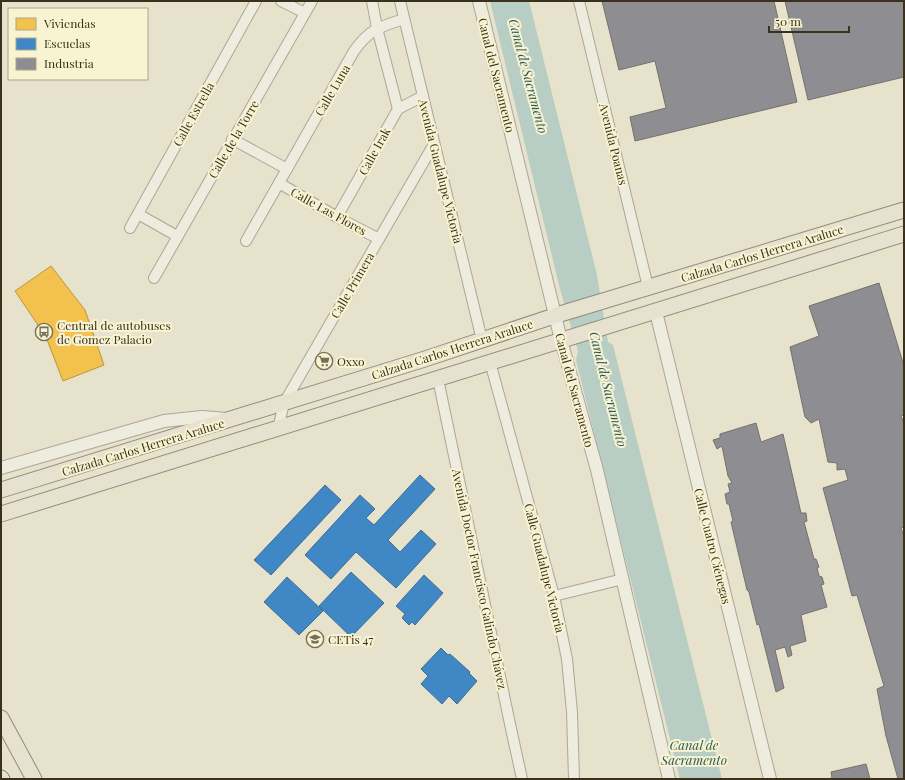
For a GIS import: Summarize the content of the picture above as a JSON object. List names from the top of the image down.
{
  "streets": {
    "main road": ["Calzada Carlos Herrera Araluce"],
    "street": [
      "Canal del Sacramento",
      "Calle Luna",
      "Calle Estrella",
      "Calle de la Torre",
      "Avenida Poanas",
      "Calle Irak",
      "Avenida Guadalupe Victoria",
      "Calle Las Flores",
      "Calle Primera",
      "Calle Cuatro Ciénegas",
      "Calle Guadalupe Victoria",
      "Avenida Doctor Francisco Galindo Chávez"
    ]
  },
  "crossings": [
    ["Canal del Sacramento", "Calzada Carlos Herrera Araluce"],
    ["Calle Luna", "Avenida Guadalupe Victoria"],
    ["Calle Luna", "Calle Las Flores"],
    ["Calle de la Torre", "Calle Las Flores"],
    ["Avenida Poanas", "Calzada Carlos Herrera Araluce"],
    ["Calle Irak", "Calle Las Flores"],
    ["Avenida Guadalupe Victoria", "Calzada Carlos Herrera Araluce"],
    ["Avenida Guadalupe Victoria", "Calle Primera"],
    ["Calle Las Flores", "Calle Primera"],
    ["Calzada Carlos Herrera Araluce", "Calle Primera"],
    ["Calzada Carlos Herrera Araluce", "Calle Cuatro Ciénegas"],
    ["Calzada Carlos Herrera Araluce", "Calle Guadalupe Victoria"],
    ["Calzada Carlos Herrera Araluce", "Avenida Doctor Francisco Galindo Chávez"]
  ],
  "water": ["Canal de Sacramento"],
  "places": {
    "bus stop": ["Central de autobuses de Gomez Palacio"],
    "supermarket": ["Oxxo"],
    "school or university": ["CETis 47"]
  },
  "legend": ["Viviendas", "Escuelas", "Industria"],
  "scale_bar": "50 m"
}
